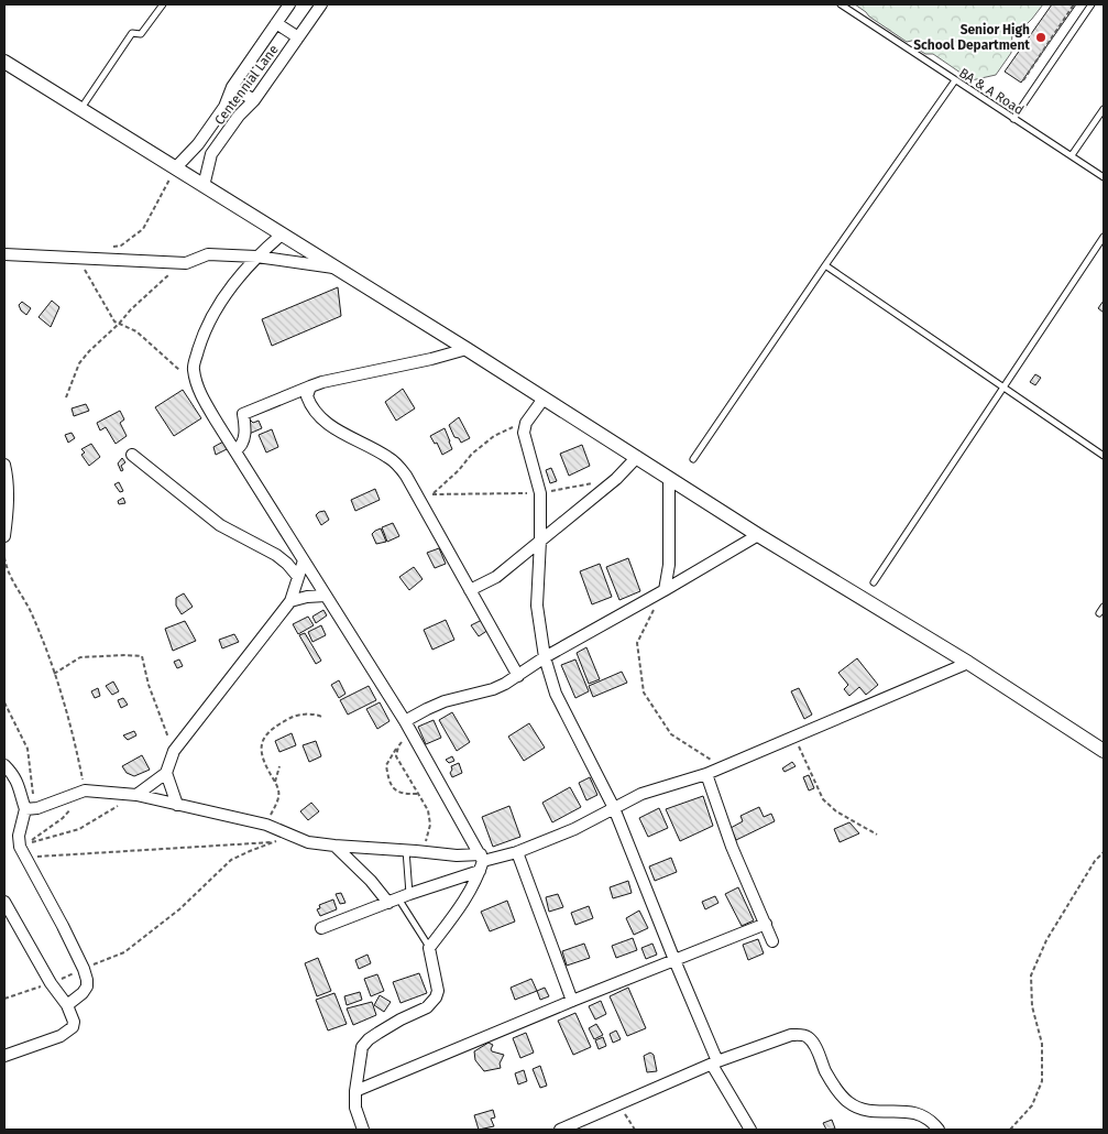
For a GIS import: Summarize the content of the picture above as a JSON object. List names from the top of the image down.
{
  "streets": {
    "street": ["Centennial Lane"],
    "lane": ["BA & A Road"]
  },
  "places": ["Senior High School Department"]
}
